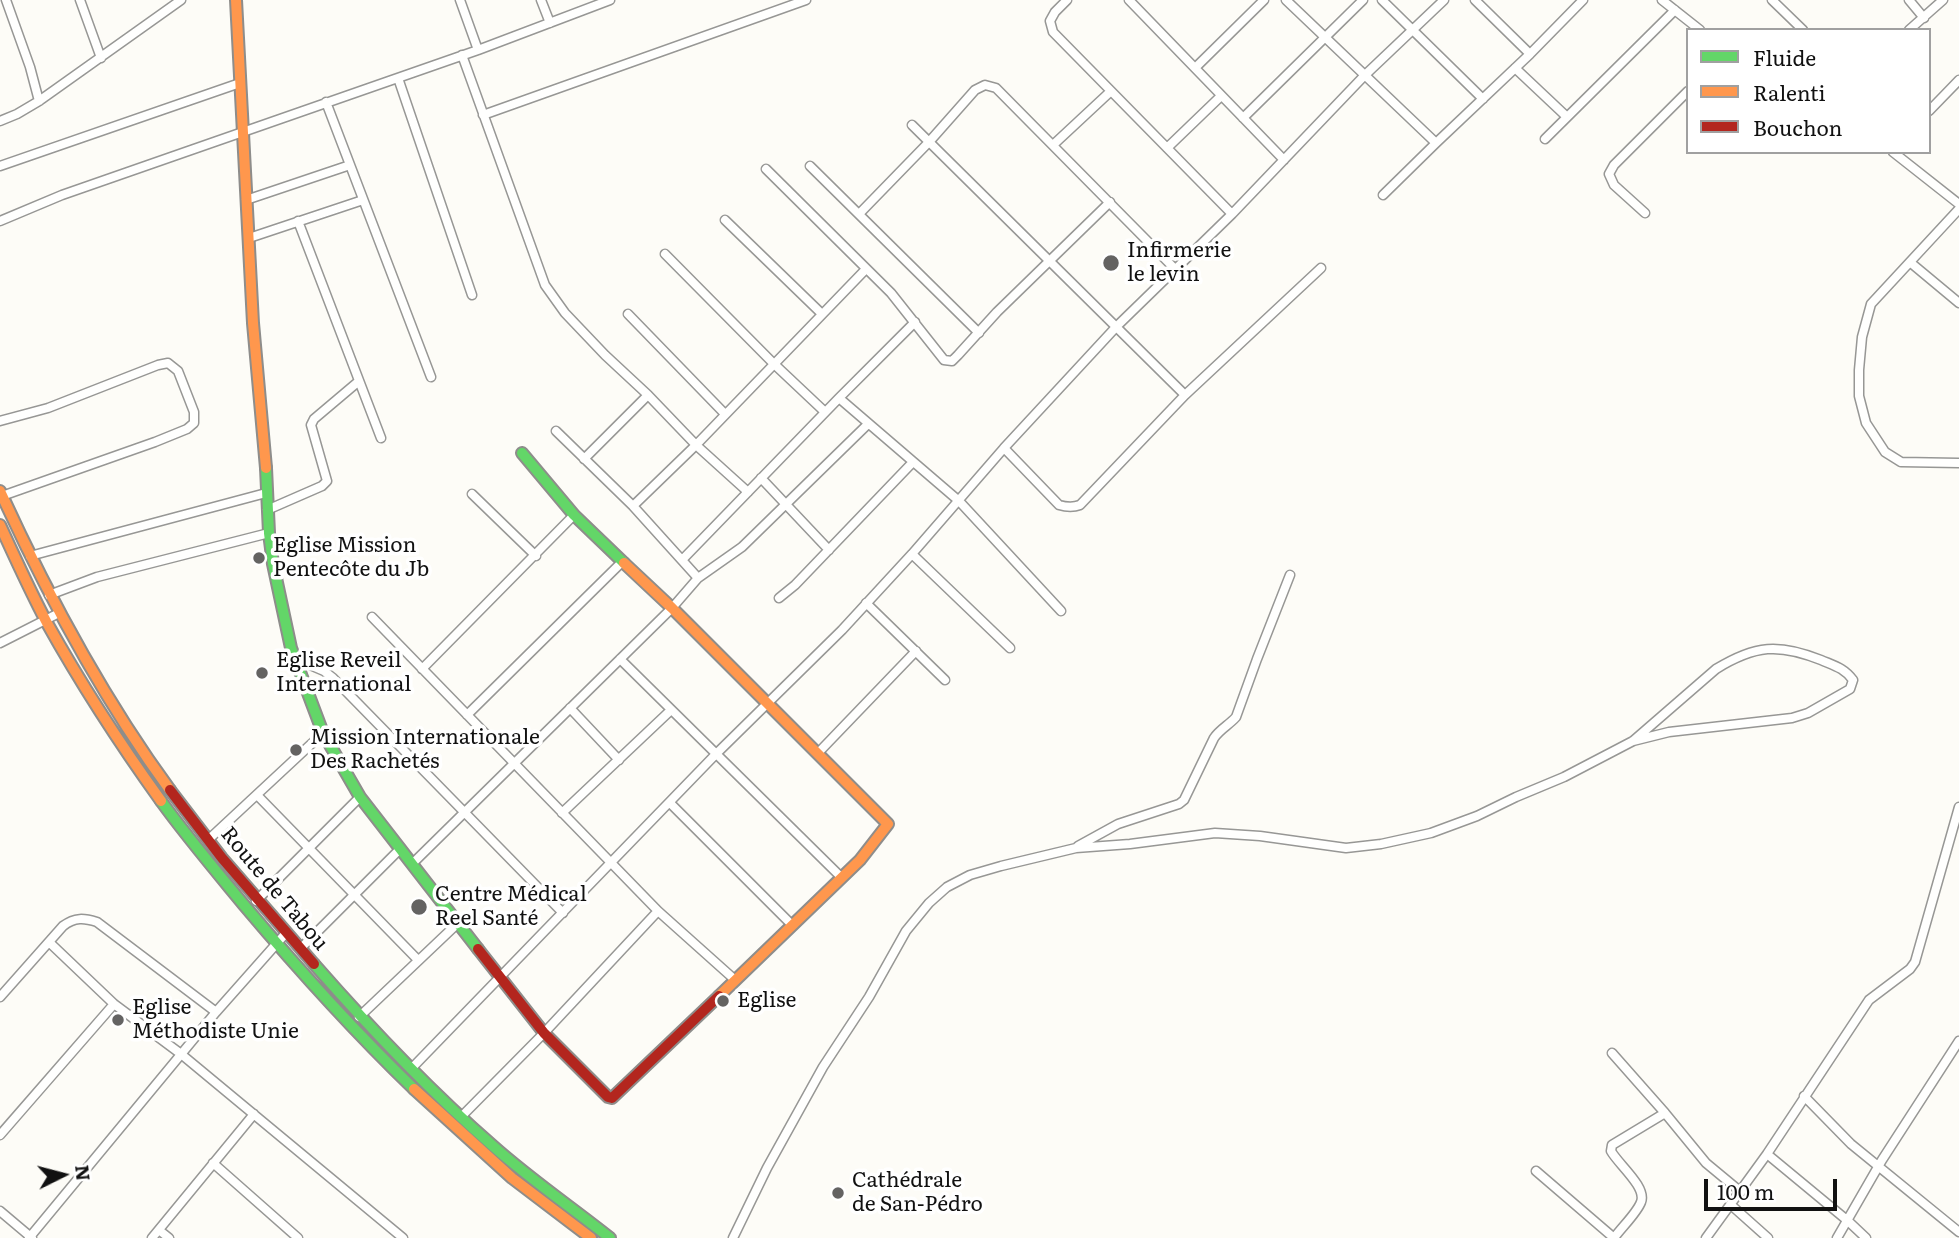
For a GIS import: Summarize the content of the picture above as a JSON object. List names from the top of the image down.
{
  "streets": {
    "street": ["Route de Tabou"]
  },
  "places": [
    "Infirmerie le levin",
    "Eglise Mission Pentecôte du Jb",
    "Eglise Reveil International",
    "Mission Internationale Des Rachetés",
    "Centre Médical Reel Santé",
    "Eglise",
    "Eglise Méthodiste Unie",
    "Cathédrale de San-Pédro"
  ],
  "legend": ["Fluide", "Ralenti", "Bouchon"],
  "scale_bar": "100 m",
  "north": "right"
}
